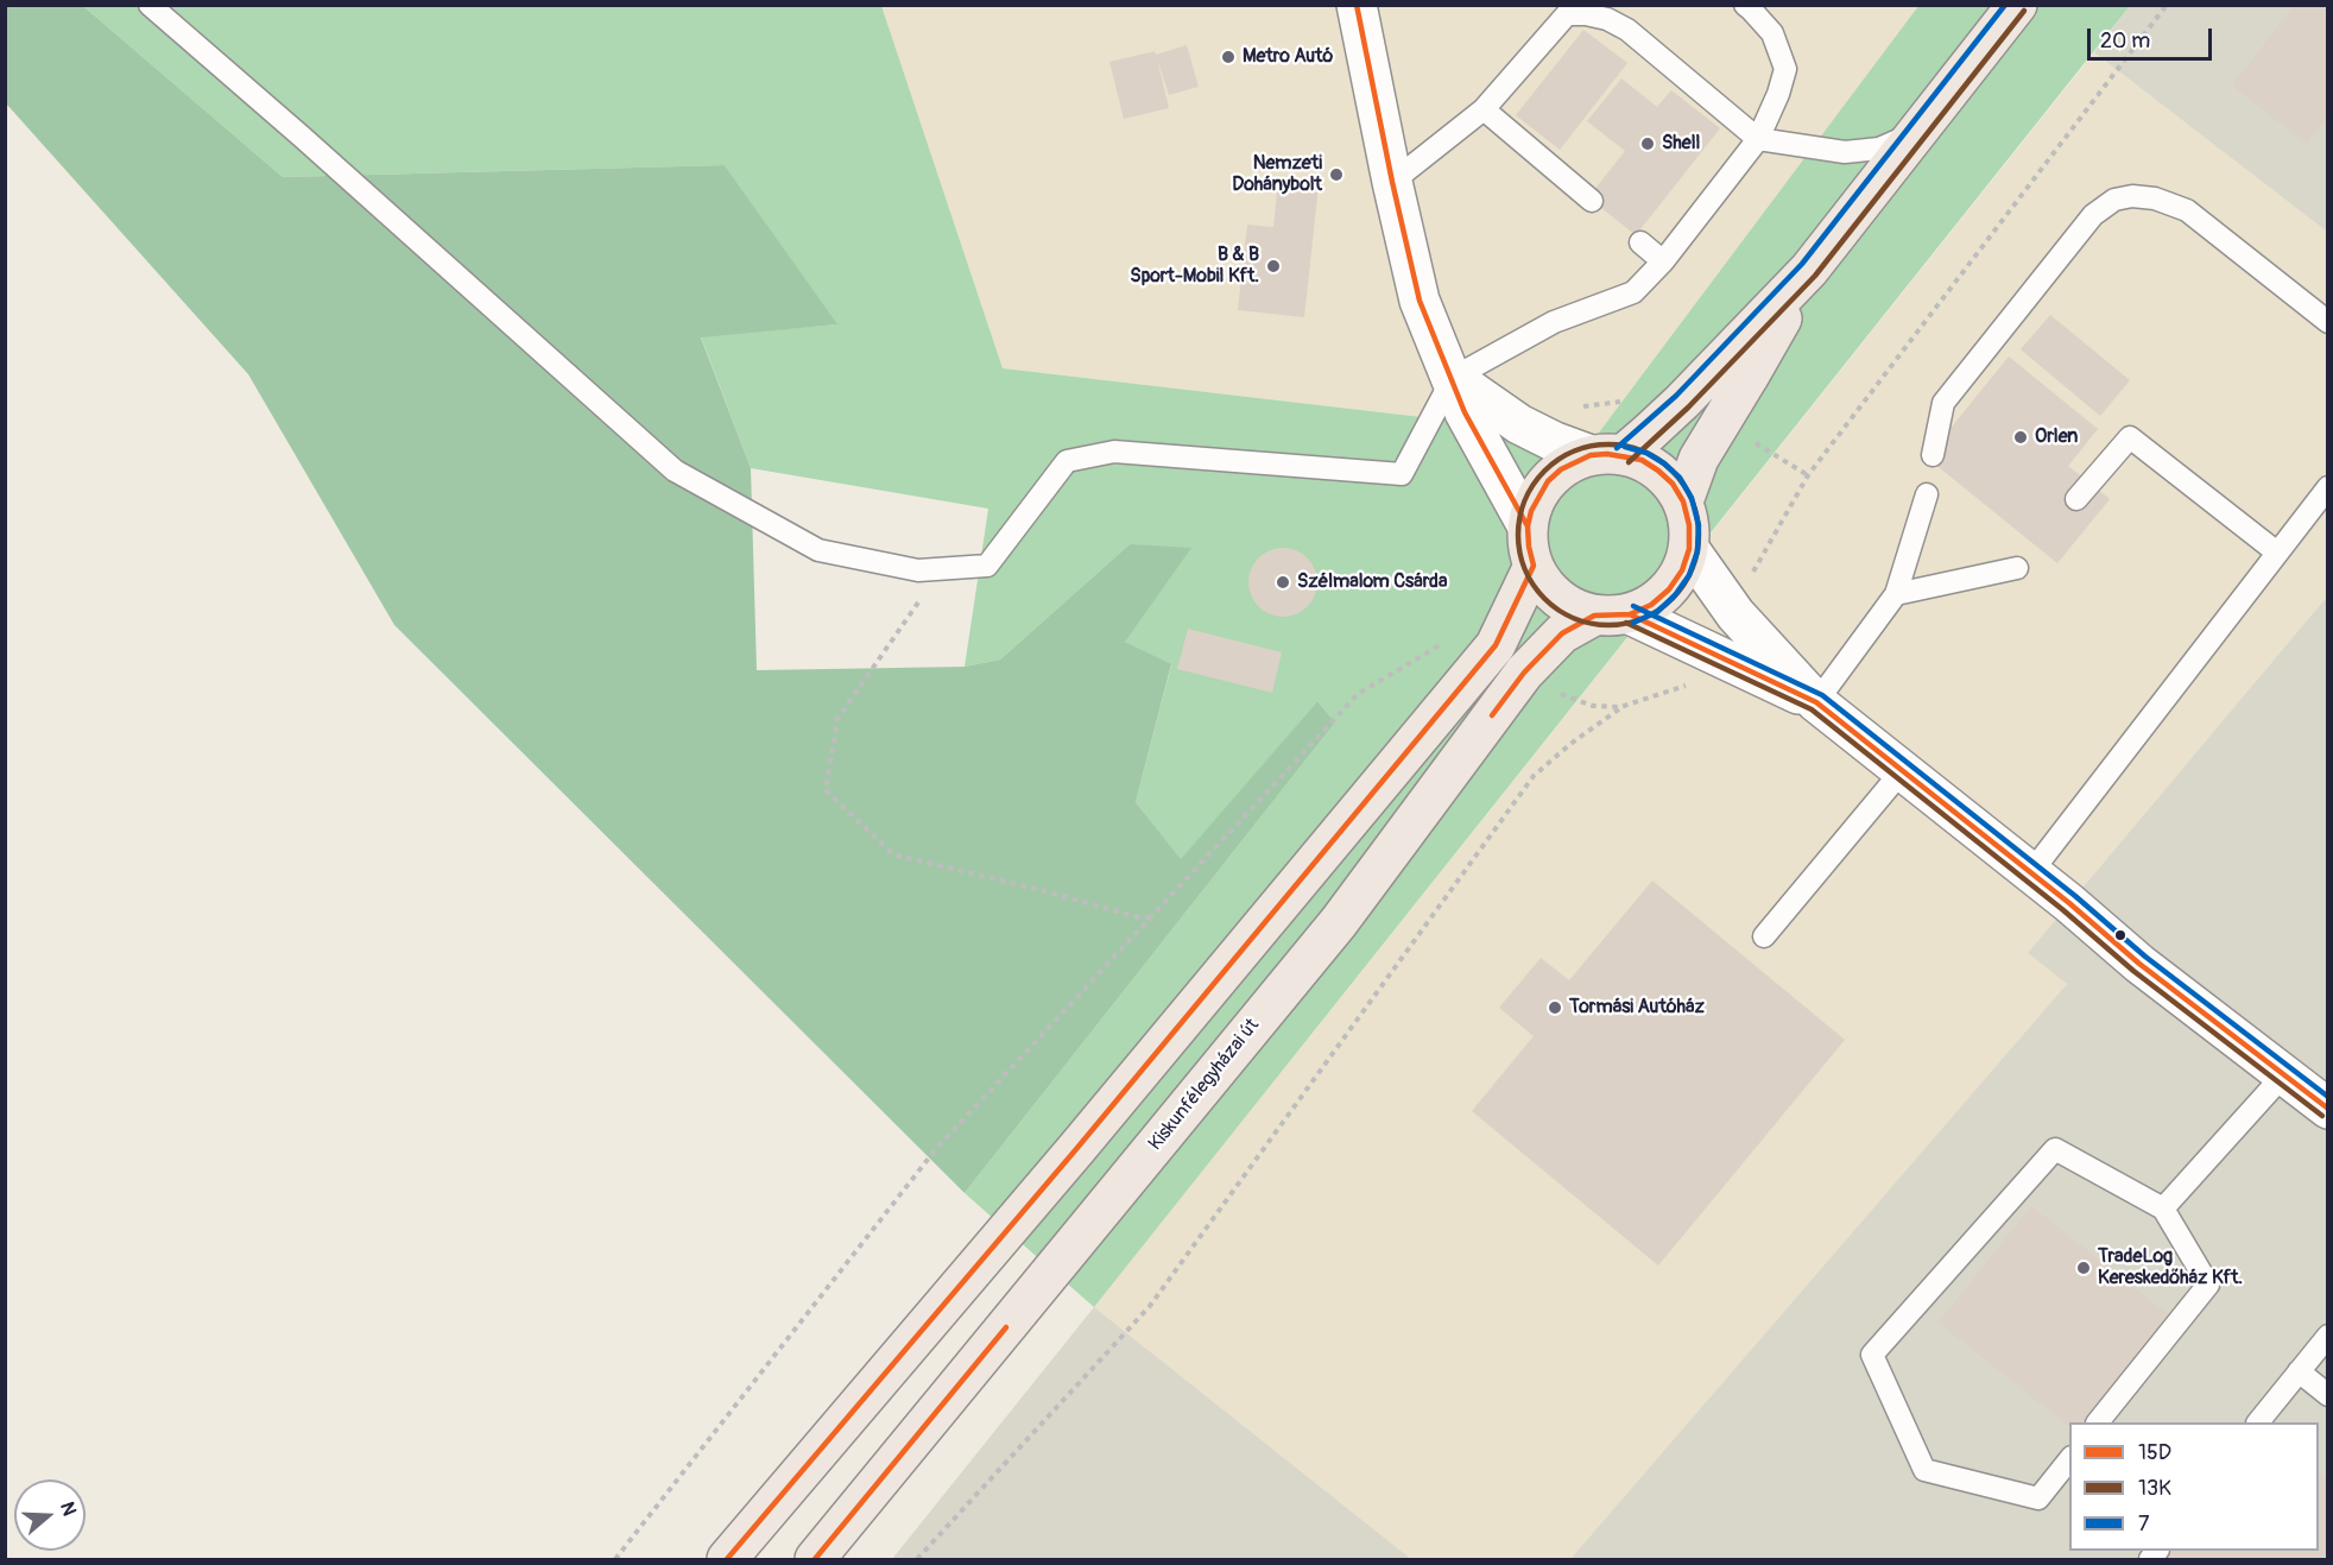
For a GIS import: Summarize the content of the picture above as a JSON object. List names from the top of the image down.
{
  "streets": {
    "main road": ["Kiskunfélegyházai út"]
  },
  "places": [
    "Metro Autó",
    "Shell",
    "Nemzeti Dohánybolt",
    "B & B Sport-Mobil Kft.",
    "Orlen",
    "Szélmalom Csárda",
    "Tormási Autóház",
    "TradeLog Kereskedőház Kft."
  ],
  "lines": ["transit line 15D", "transit line 7", "transit line 13K"],
  "legend": ["15D", "13K", "7"],
  "scale_bar": "20 m",
  "north": "right"
}
